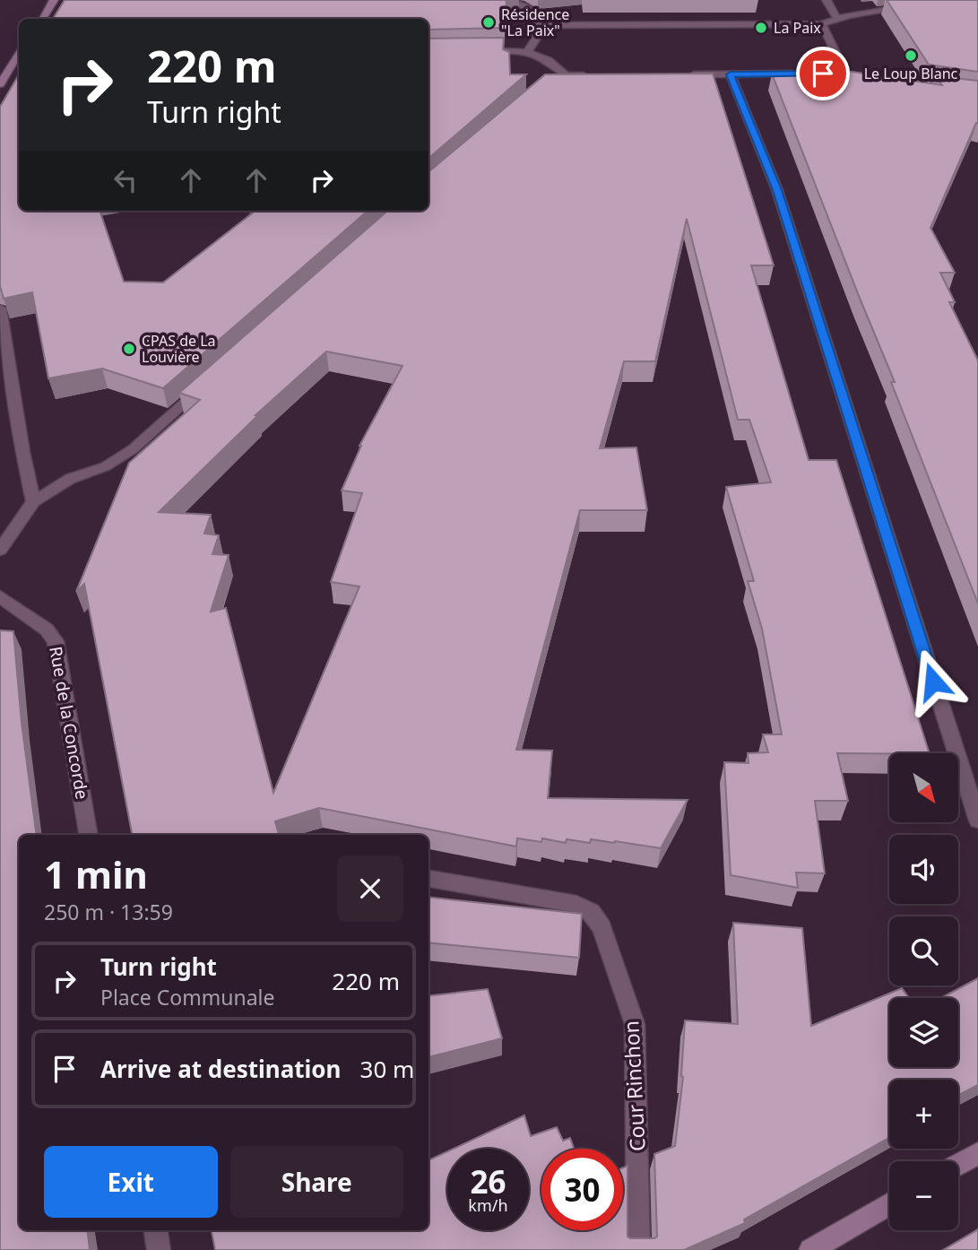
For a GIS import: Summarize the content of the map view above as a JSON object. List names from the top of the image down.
{
  "streets": {
    "street": ["Rue de la Concorde", "Cour Rinchon"]
  },
  "places": [
    "Résidence \"La Paix\"",
    "La Paix",
    "Le Loup Blanc",
    "CPAS de La Louvière"
  ],
  "north": "bottom right",
  "page": {
    "turn": ["220 m", "Turn right"],
    "map_buttons": ["+", "−"],
    "heading": ["1 min", "250 m · 13:59"],
    "list": [
      {
        "name": "Turn right",
        "note": "Place Communale",
        "value": "220 m"
      },
      {
        "name": "Arrive at destination",
        "value": "30 m"
      }
    ],
    "buttons": ["Exit", "Share"],
    "speed": "26 km/h",
    "limit": "30"
  }
}
